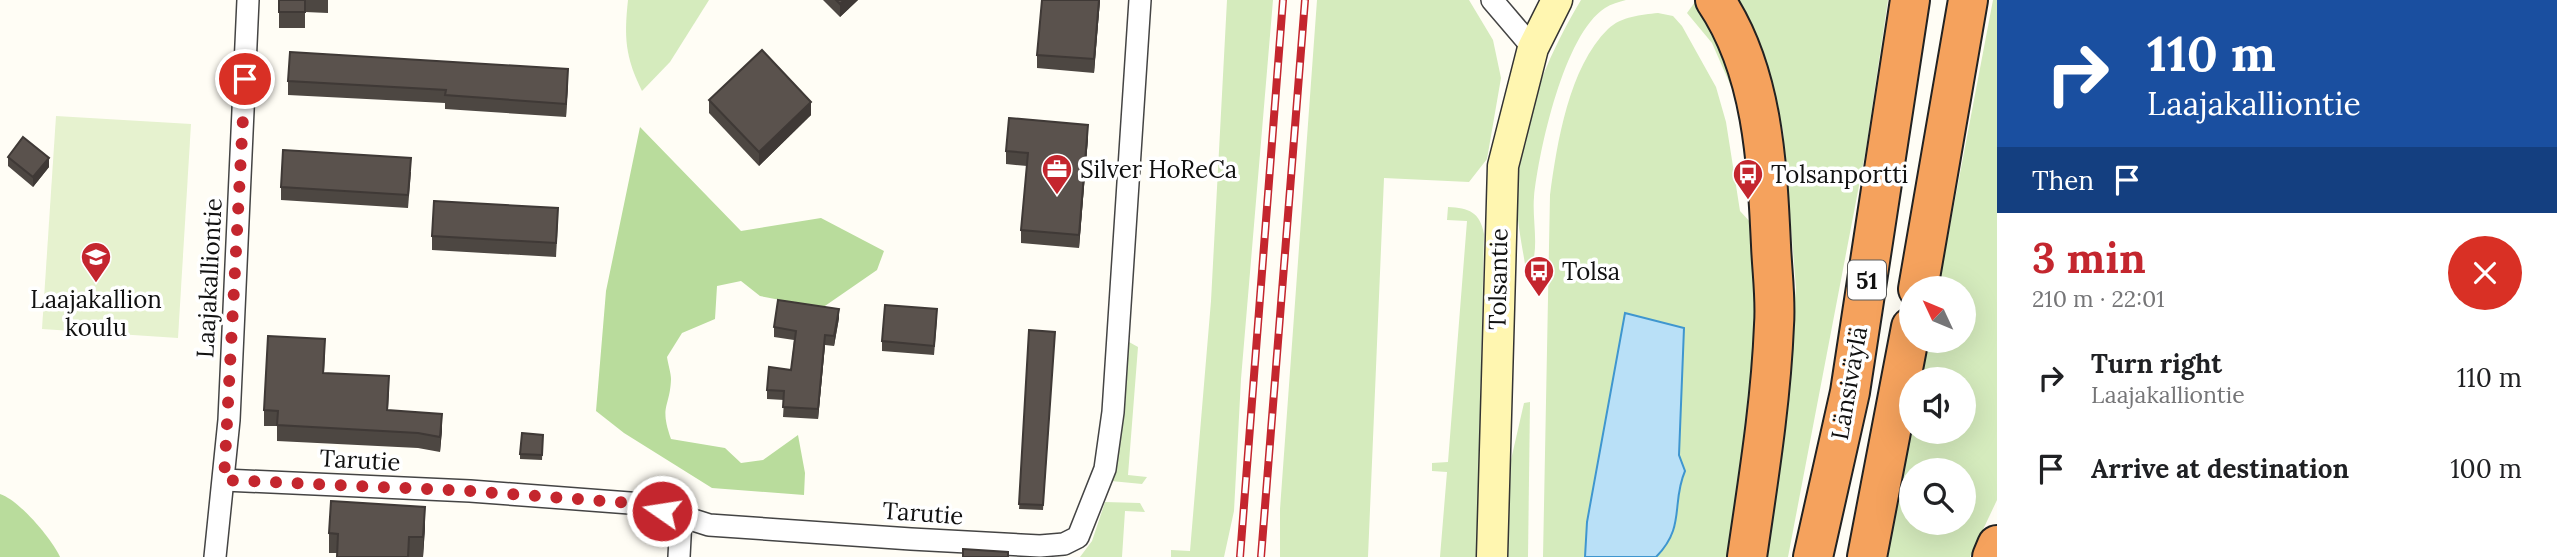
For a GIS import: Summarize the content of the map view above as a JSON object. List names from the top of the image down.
{
  "streets": {
    "highway": ["51", "Länsiväylä"],
    "street": ["Laajakalliontie", "Tolsantie", "Tarutie"]
  },
  "crossings": [
    ["Laajakalliontie", "Tarutie"]
  ],
  "places": {
    "office": ["Silver HoReCa"],
    "bus stop": ["Tolsanportti", "Tolsa"],
    "school or university": ["Laajakallion koulu"]
  },
  "north": "top left",
  "page": {
    "turn": ["110 m", "Laajakalliontie"],
    "then": "Then",
    "heading": ["3 min", "210 m · 22:01"],
    "list": [
      {
        "name": "Turn right",
        "note": "Laajakalliontie",
        "value": "110 m"
      },
      {
        "name": "Arrive at destination",
        "value": "100 m"
      }
    ]
  }
}
